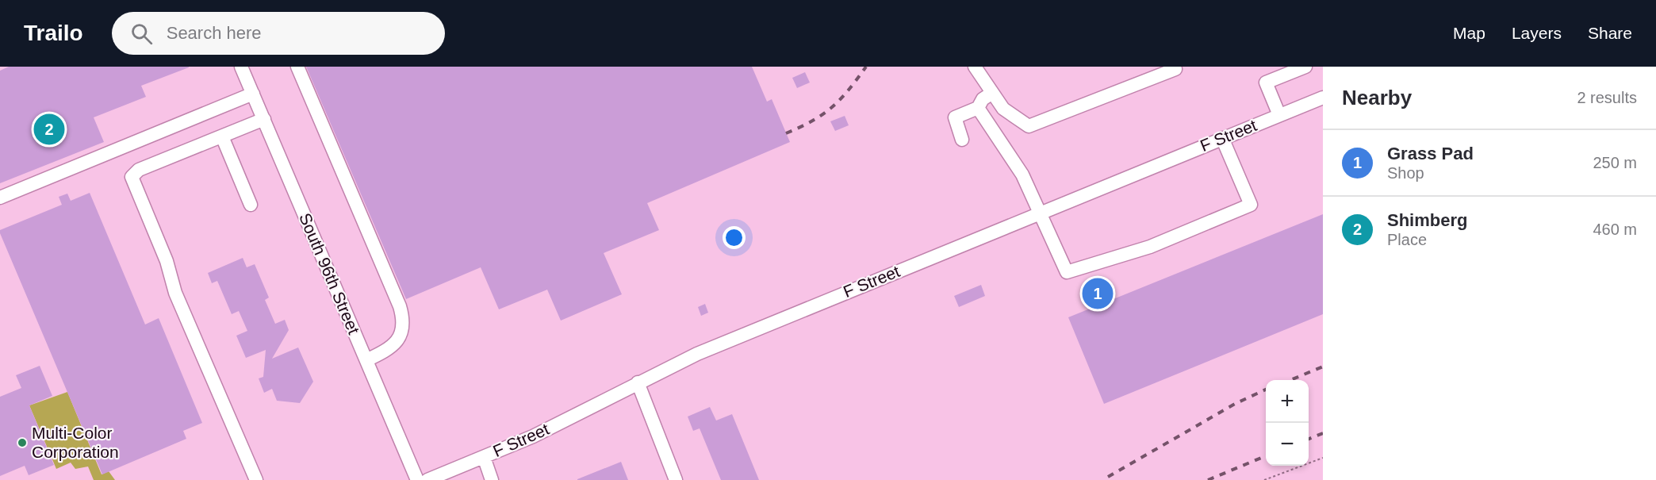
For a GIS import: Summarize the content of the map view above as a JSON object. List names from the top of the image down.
{
  "streets": {
    "street": ["F Street", "South 96th Street"]
  },
  "places": ["Multi-Color Corporation"],
  "page": {
    "header": "Trailo",
    "search": "Search here",
    "nav": ["Map", "Layers", "Share"],
    "heading": ["Nearby", "2 results"],
    "pins": ["2", "1"],
    "list": [
      {
        "mark": "1",
        "name": "Grass Pad",
        "note": "Shop",
        "value": "250 m"
      },
      {
        "mark": "2",
        "name": "Shimberg",
        "note": "Place",
        "value": "460 m"
      }
    ],
    "map_buttons": ["+", "−"]
  }
}
